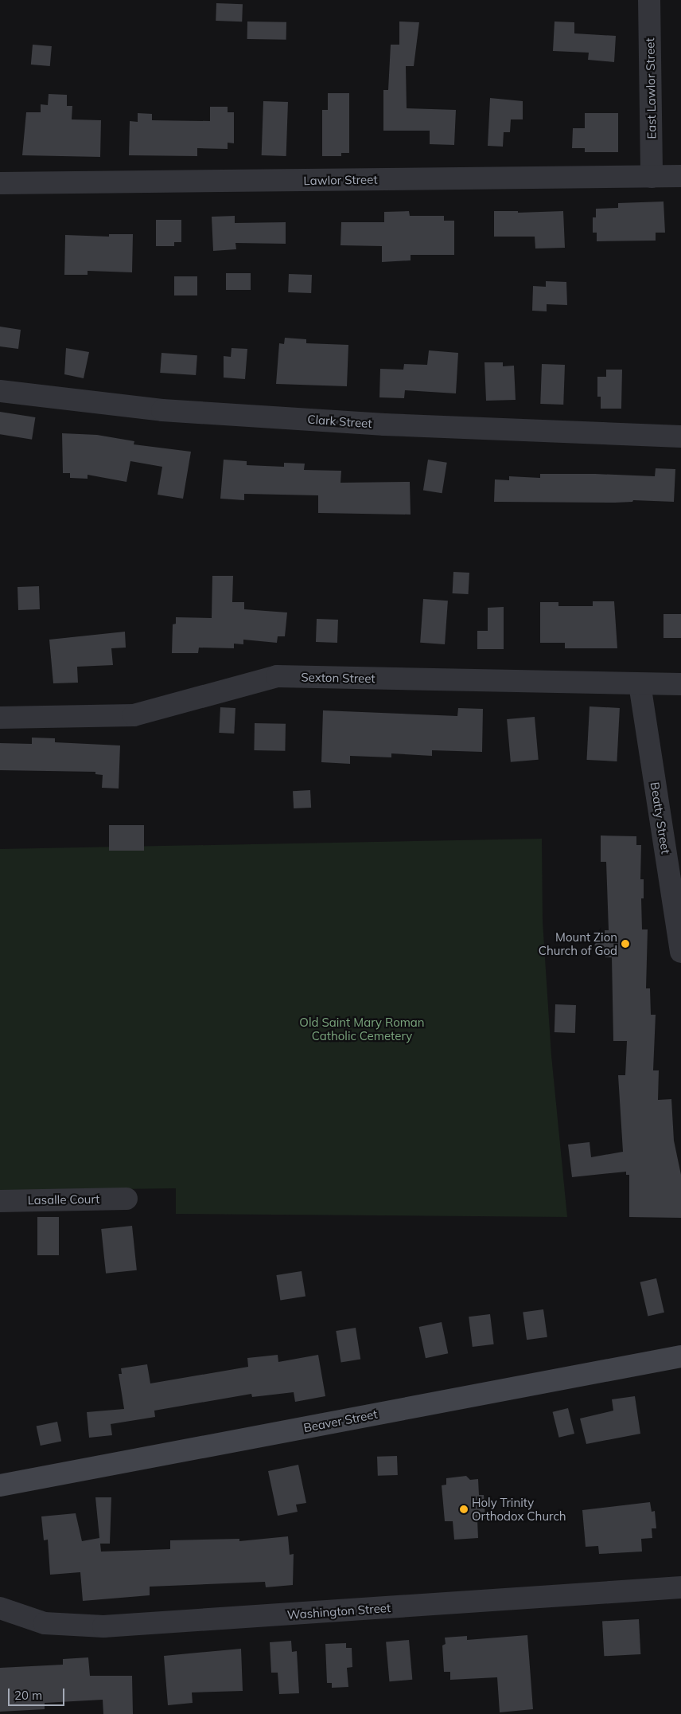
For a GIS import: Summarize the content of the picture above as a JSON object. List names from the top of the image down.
{
  "streets": {
    "main road": ["Beaver Street"],
    "street": [
      "East Lawlor Street",
      "Lawlor Street",
      "Clark Street",
      "Sexton Street",
      "Beatty Street",
      "Lasalle Court",
      "Washington Street"
    ]
  },
  "crossings": [
    ["East Lawlor Street", "Lawlor Street"],
    ["Sexton Street", "Beatty Street"]
  ],
  "parks": ["Old Saint Mary Roman Catholic Cemetery"],
  "places": ["Mount Zion Church of God", "Holy Trinity Orthodox Church"],
  "scale_bar": "20 m"
}
